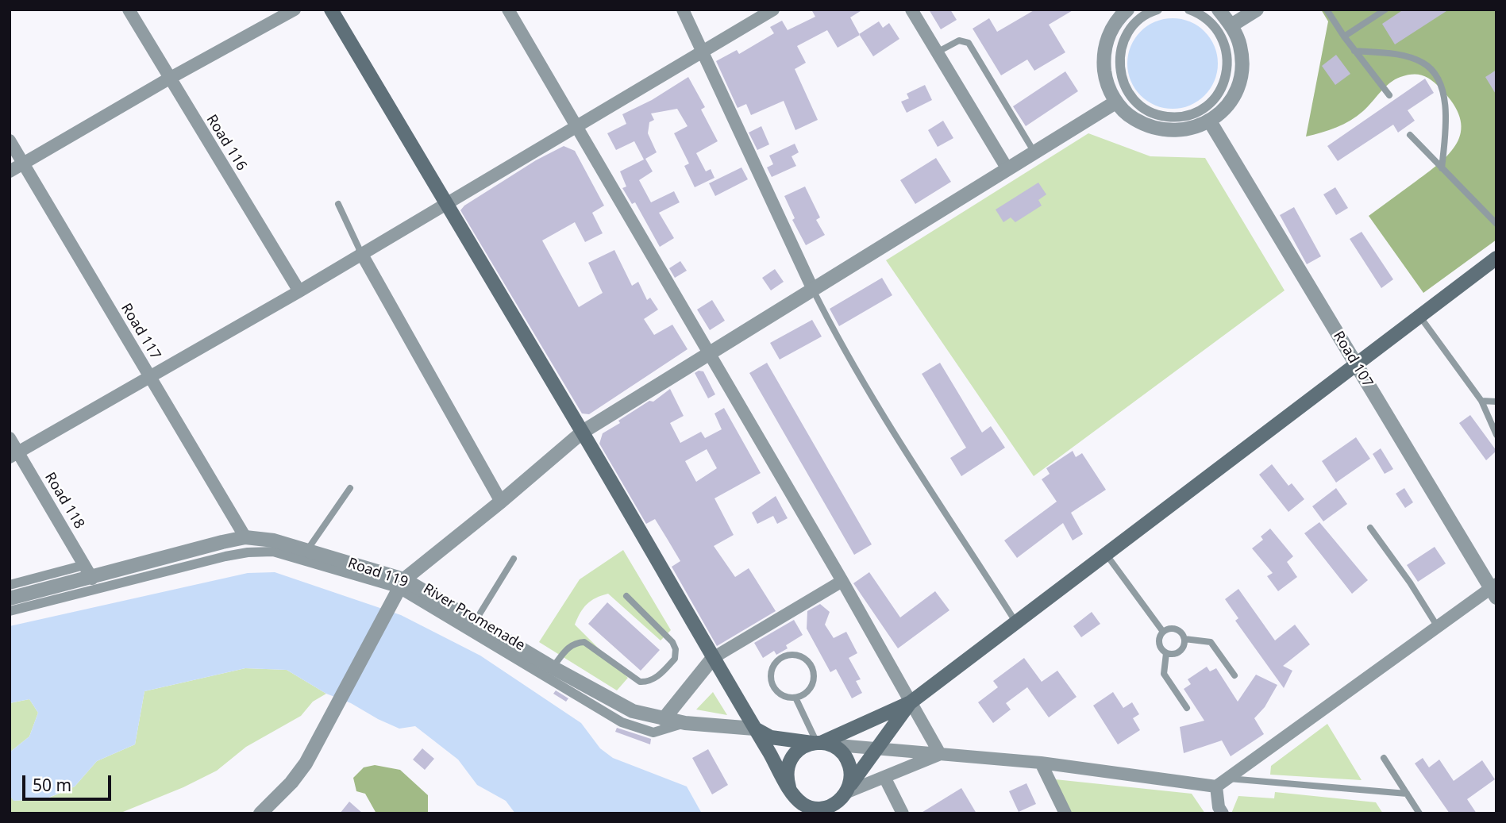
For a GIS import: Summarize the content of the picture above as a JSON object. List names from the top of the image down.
{
  "streets": {
    "street": [
      "Road 116",
      "Road 117",
      "Road 107",
      "Road 118",
      "Road 119",
      "River Promenade"
    ]
  },
  "crossings": [
    ["Road 117", "Road 119"],
    ["Road 118", "Road 119"],
    ["Road 119", "River Promenade"]
  ],
  "scale_bar": "50 m"
}
